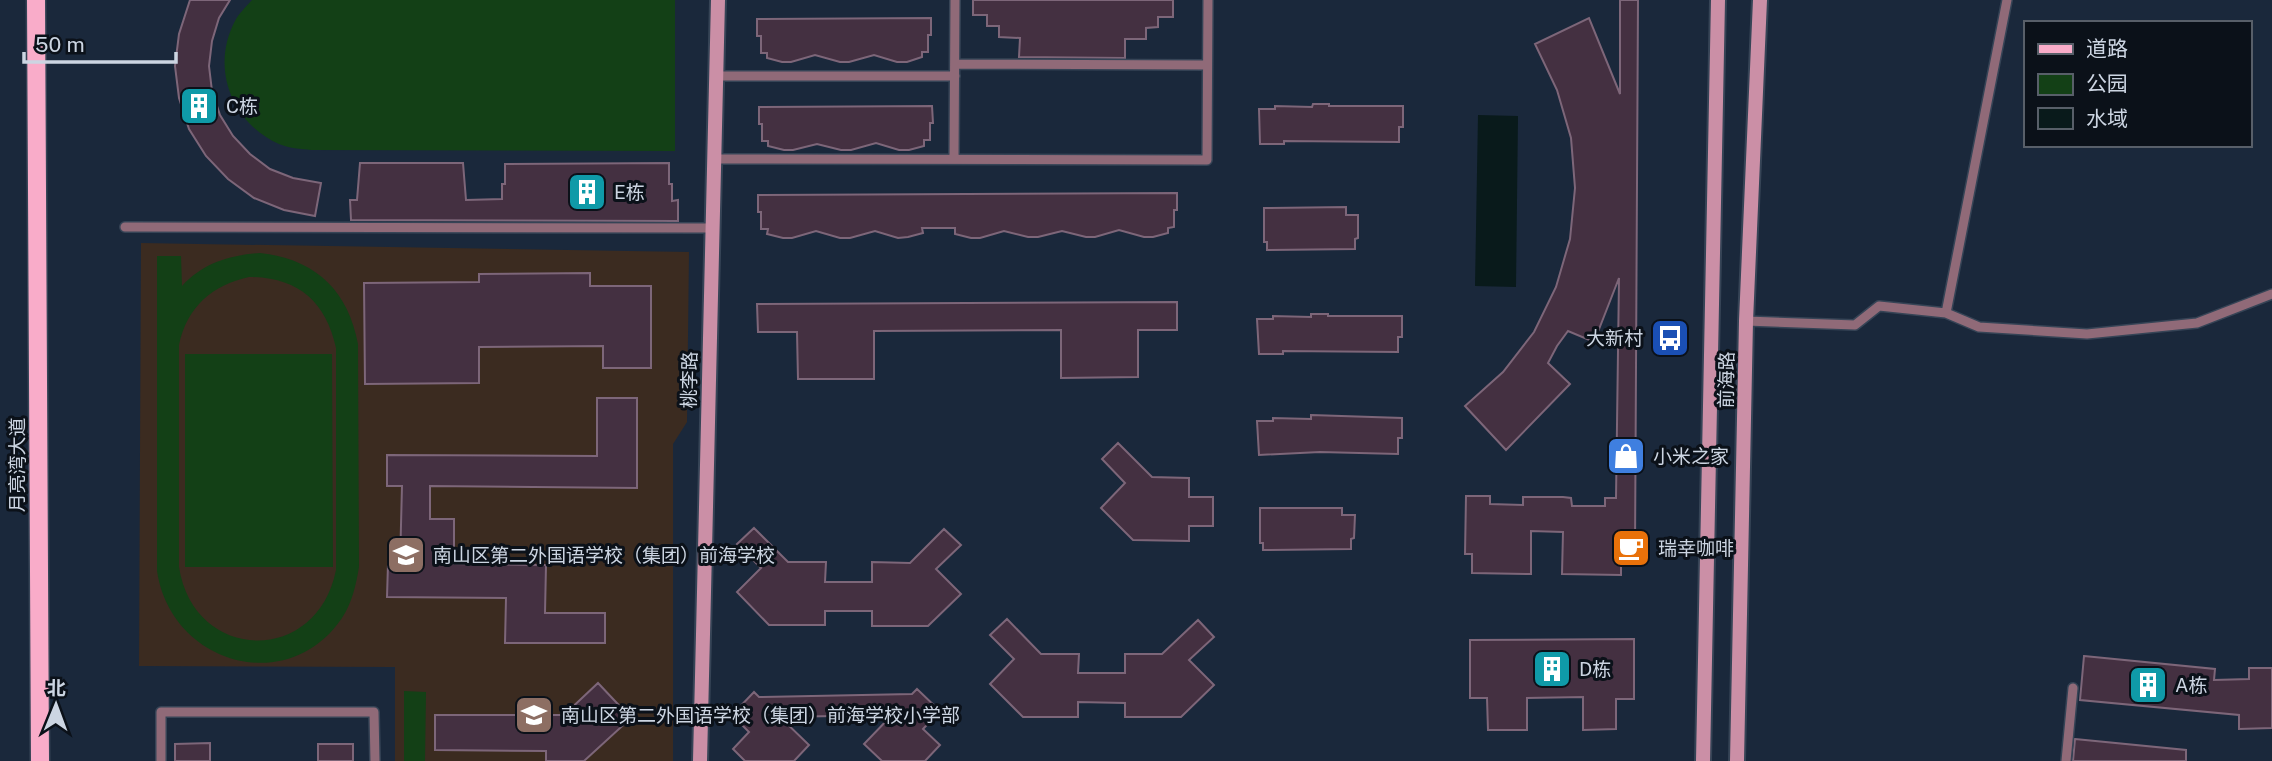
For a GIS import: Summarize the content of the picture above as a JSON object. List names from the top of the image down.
{
  "streets": {
    "main road": ["桃李路", "前海路", "月亮湾大道"]
  },
  "places": {
    "building": [
      "C栋",
      "E栋",
      "D栋",
      "A栋"
    ],
    "bus stop": ["大新村"],
    "shop": ["小米之家"],
    "cafe": ["瑞幸咖啡"],
    "school or university": ["南山区第二外国语学校（集团）前海学校", "南山区第二外国语学校（集团）前海学校小学部"]
  },
  "legend": ["道路", "公园", "水域"],
  "scale_bar": "50 m",
  "north": "top"
}
